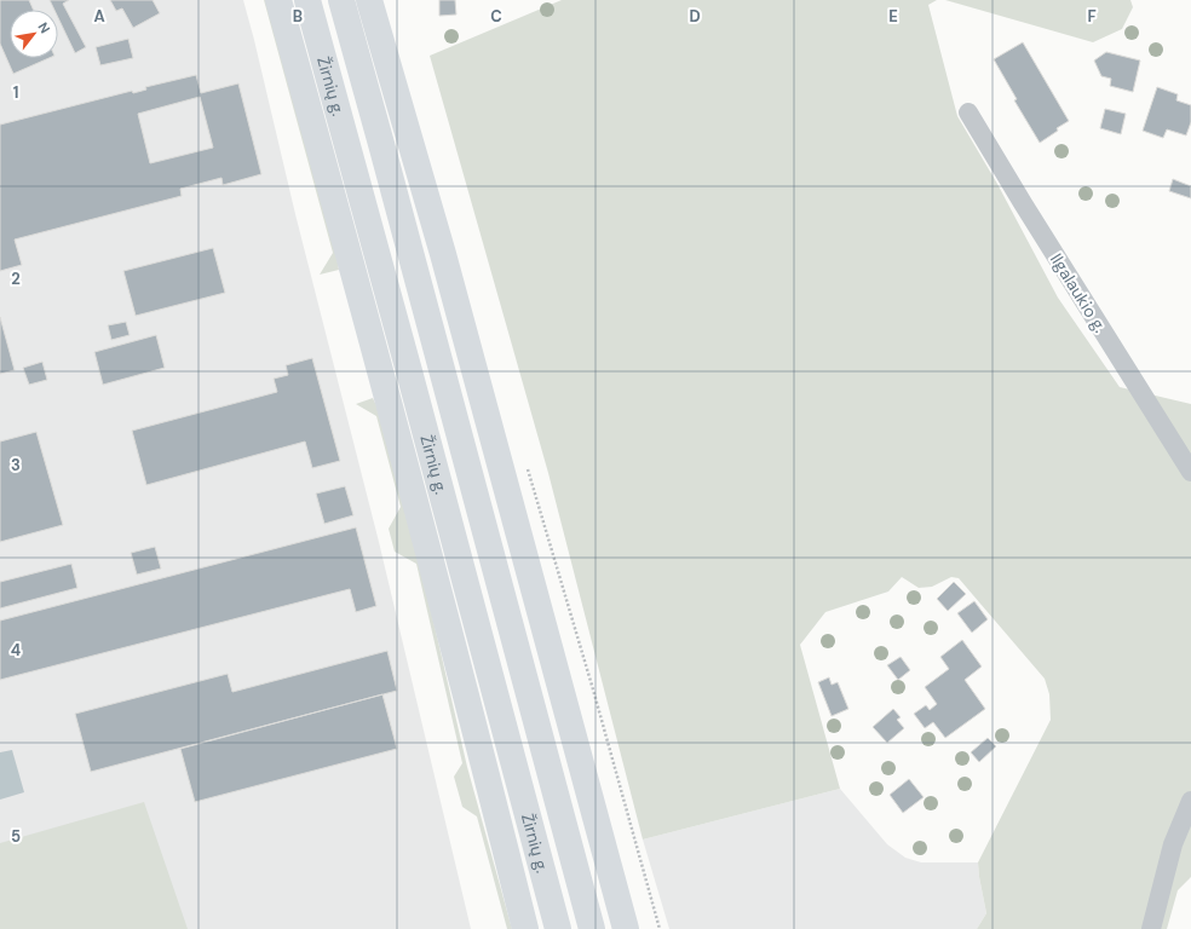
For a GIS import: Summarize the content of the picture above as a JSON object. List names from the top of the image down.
{
  "streets": {
    "highway": ["Žirnių g."],
    "street": ["Ilgalaukio g."]
  },
  "north": "top right",
  "grid": {
    "columns": [
      "A",
      "B",
      "C",
      "D",
      "E",
      "F"
    ],
    "rows": [
      "1",
      "2",
      "3",
      "4",
      "5"
    ]
  }
}
